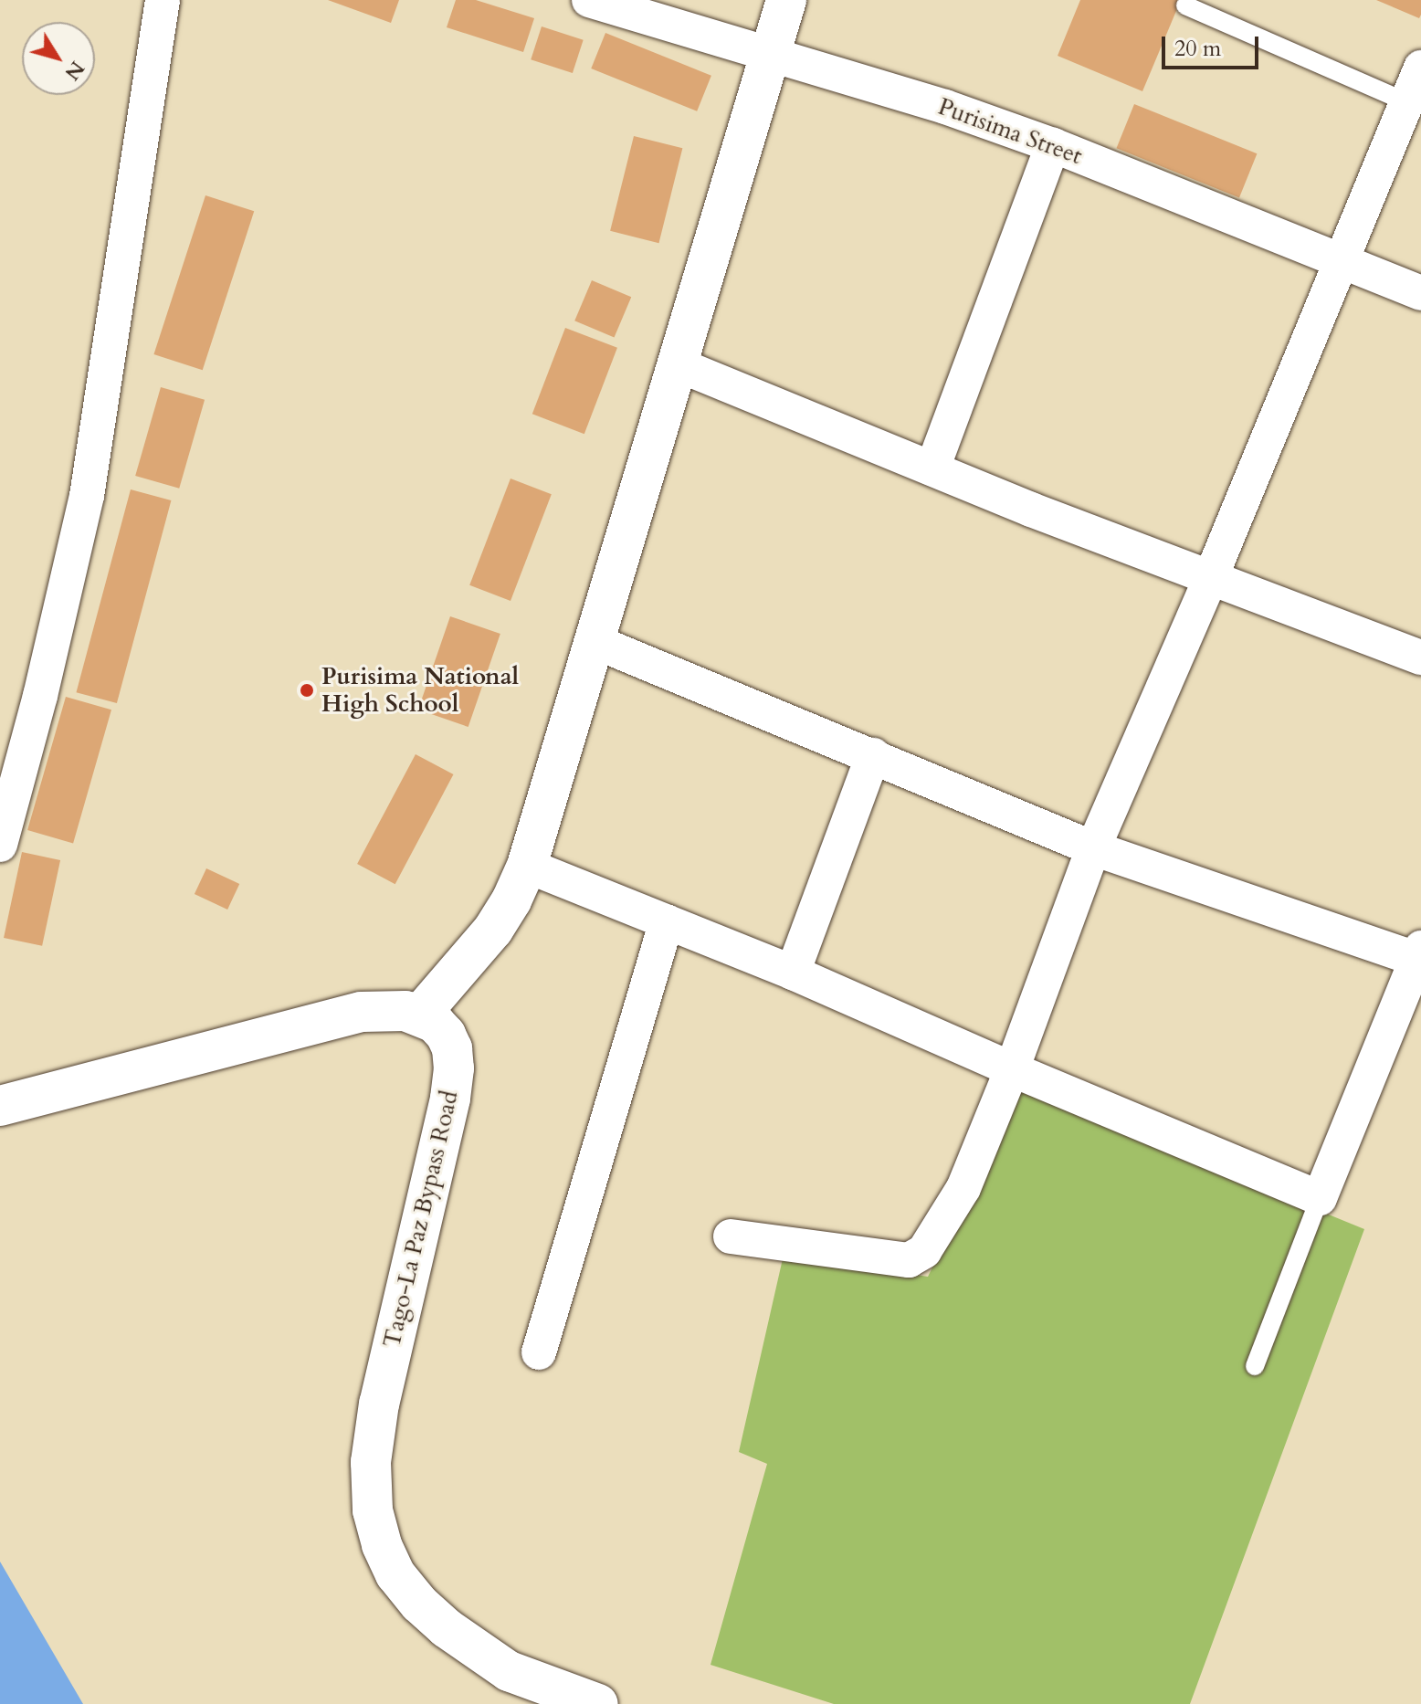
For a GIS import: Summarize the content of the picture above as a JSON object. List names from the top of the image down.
{
  "streets": {
    "main road": ["Tago-La Paz Bypass Road"],
    "street": ["Purisima Street"]
  },
  "places": ["Purisima National High School"],
  "scale_bar": "20 m",
  "north": "bottom right"
}
